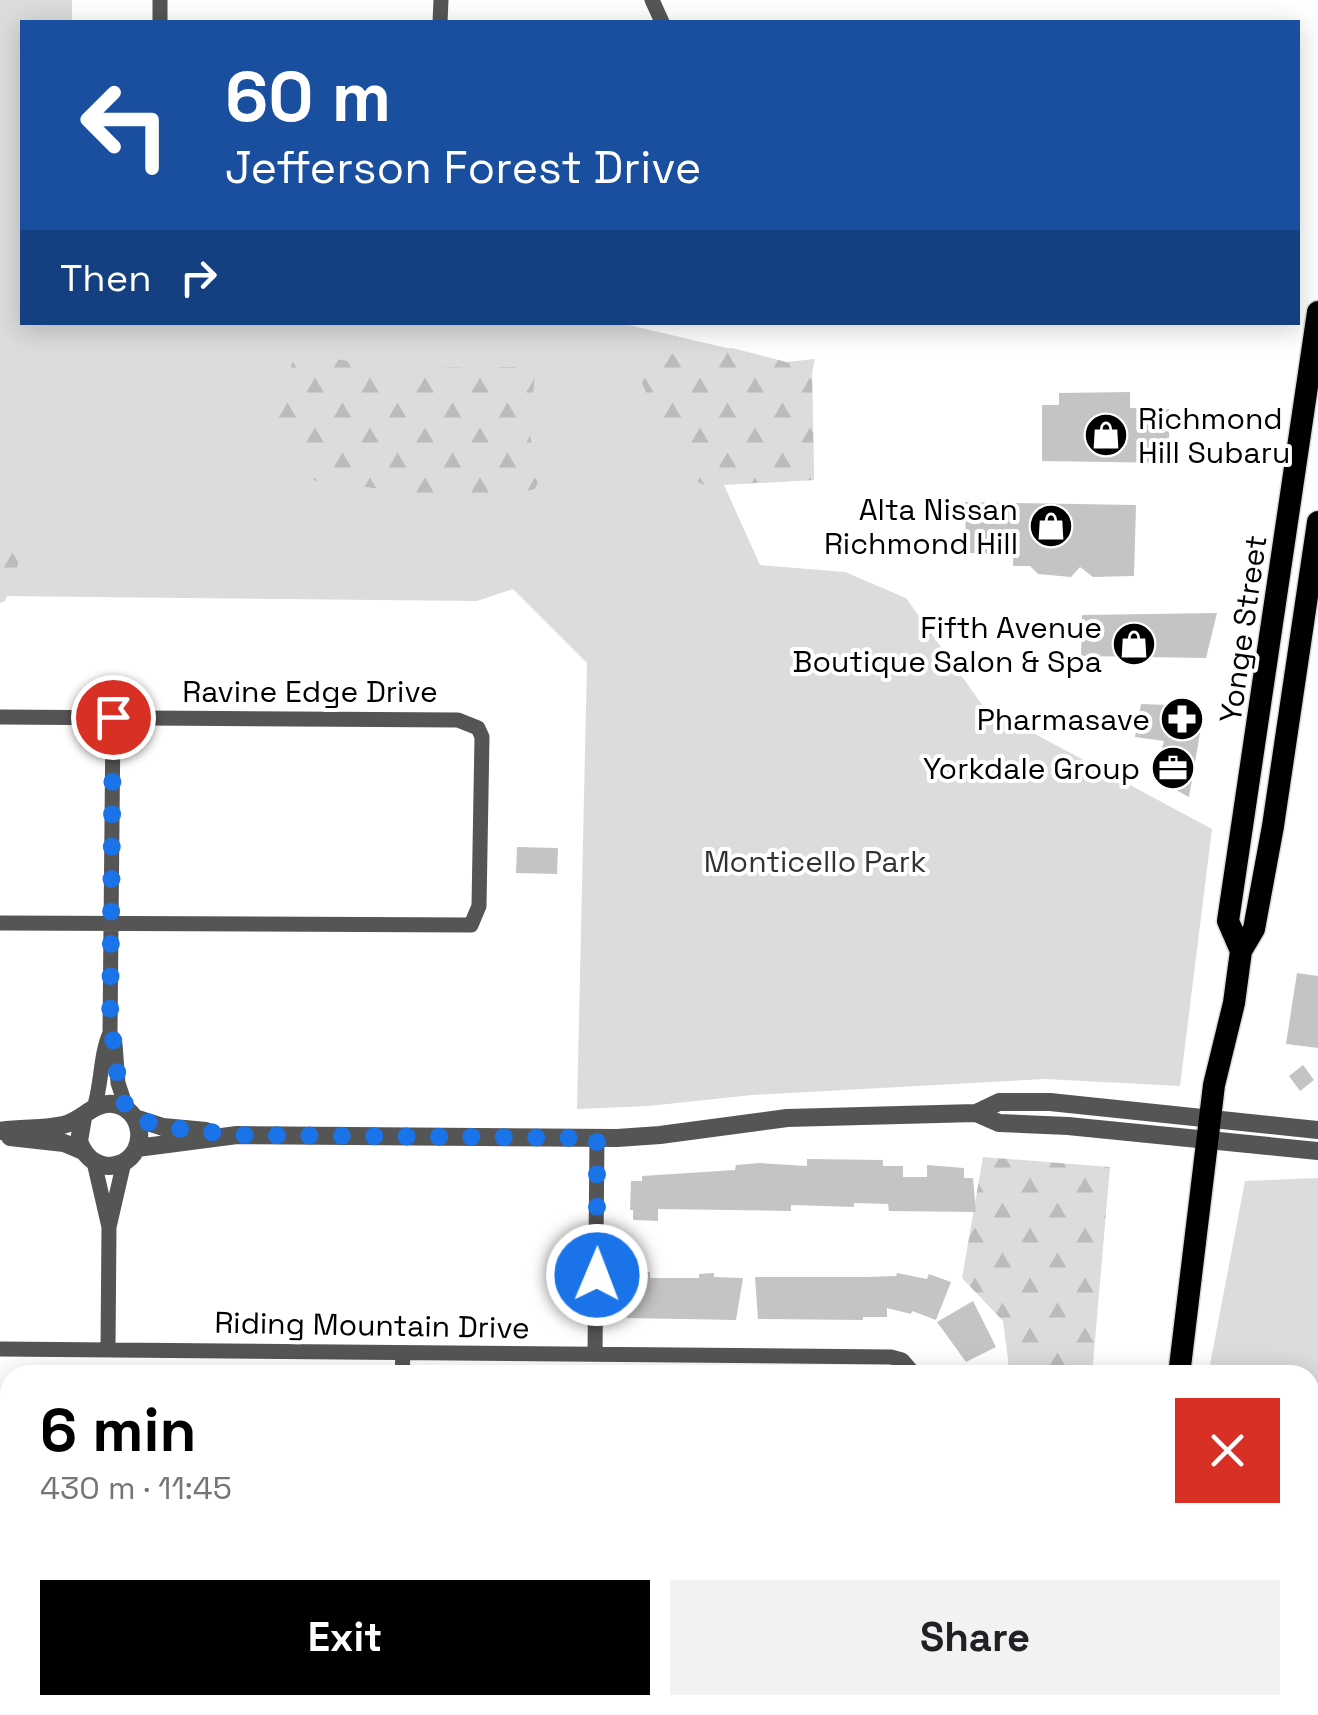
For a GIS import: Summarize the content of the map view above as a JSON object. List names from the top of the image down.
{
  "streets": {
    "main road": ["Yonge Street"],
    "street": ["Ravine Edge Drive", "Riding Mountain Drive"]
  },
  "parks": ["Monticello Park"],
  "places": {
    "shop": ["Richmond Hill Subaru", "Alta Nissan Richmond Hill", "Fifth Avenue Boutique Salon & Spa"],
    "pharmacy": ["Pharmasave"],
    "office": ["Yorkdale Group"]
  },
  "page": {
    "turn": ["60 m", "Jefferson Forest Drive"],
    "then": "Then",
    "heading": ["6 min", "430 m · 11:45"],
    "buttons": ["Exit", "Share"]
  }
}
